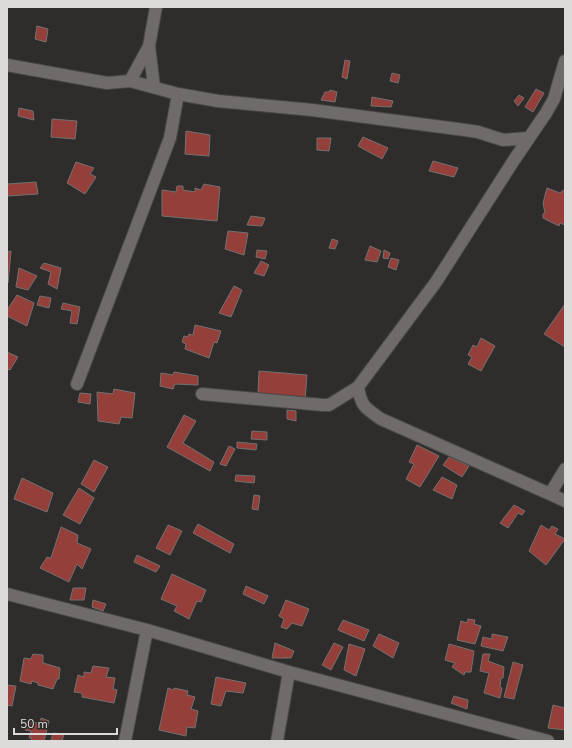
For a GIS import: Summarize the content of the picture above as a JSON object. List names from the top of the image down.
{
  "scale_bar": "50 m"
}
